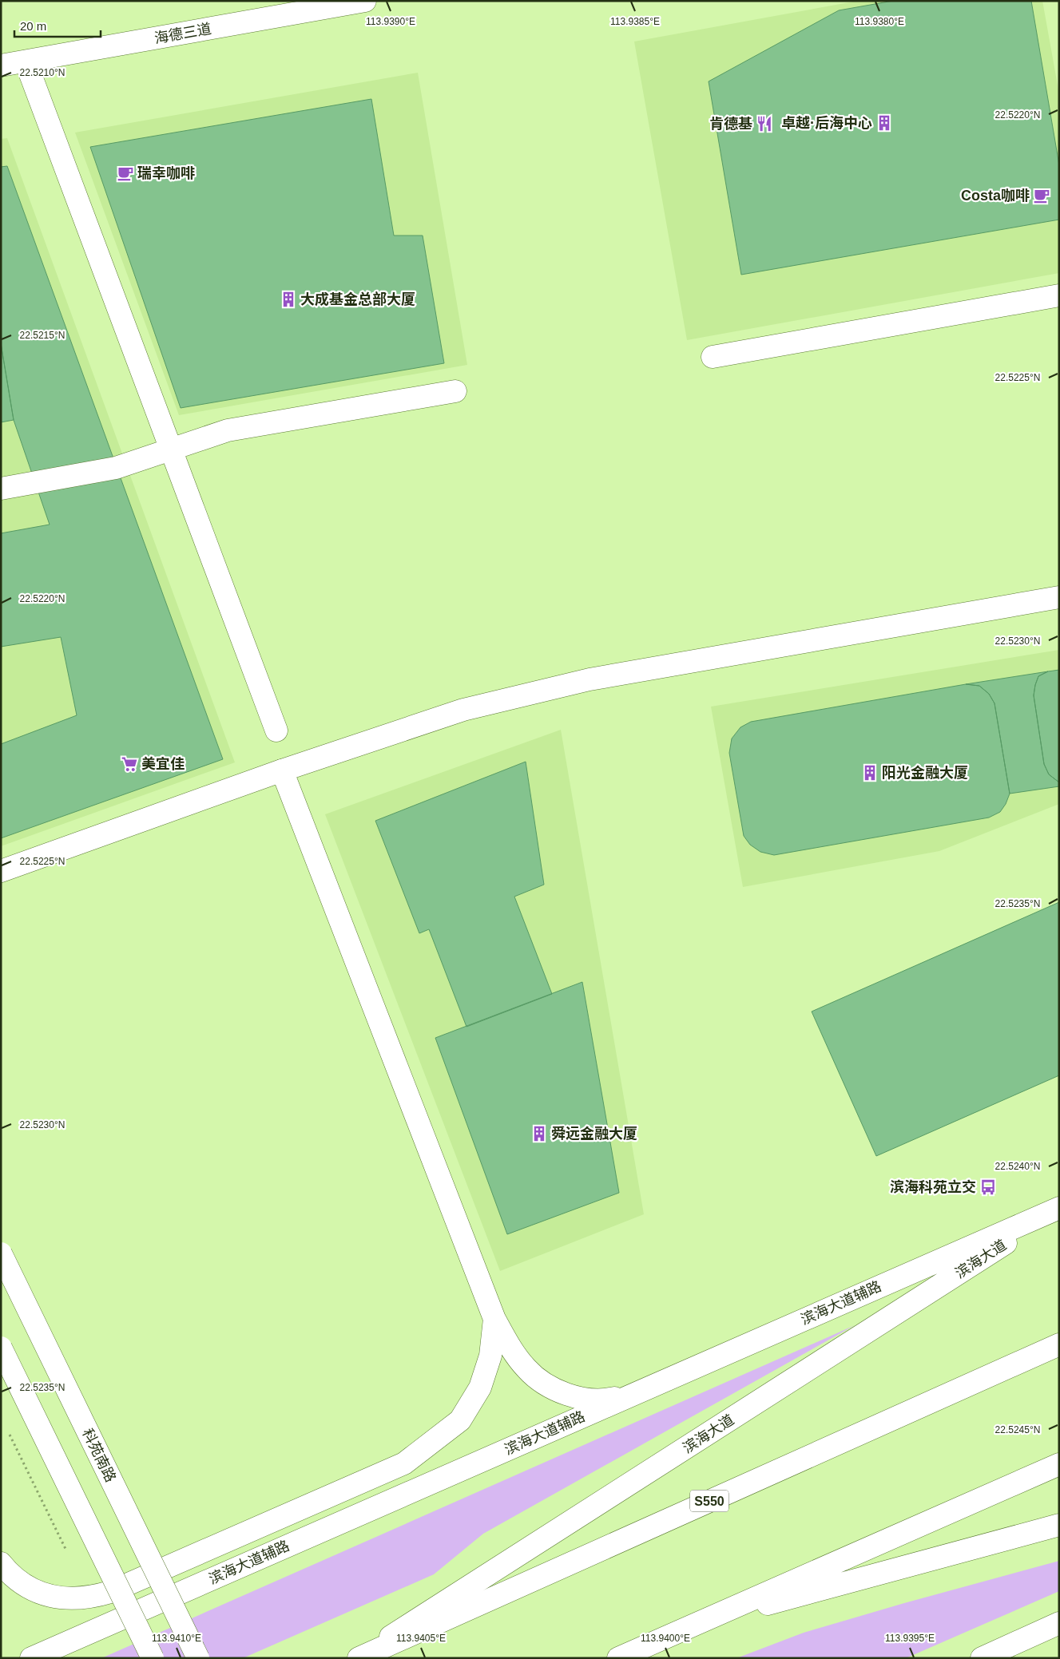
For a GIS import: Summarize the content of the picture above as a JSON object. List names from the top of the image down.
{
  "streets": {
    "main road": [
      "海德三道",
      "滨海大道",
      "滨海大道辅路",
      "科苑南路",
      "S550"
    ]
  },
  "crossings": [
    ["滨海大道", "滨海大道辅路"]
  ],
  "places": {
    "building": [
      "卓越·后海中心",
      "大成基金总部大厦",
      "阳光金融大厦",
      "舜远金融大厦"
    ],
    "restaurant": ["肯德基"],
    "cafe": ["瑞幸咖啡", "Costa咖啡"],
    "supermarket": ["美宜佳"],
    "bus stop": ["滨海科苑立交"]
  },
  "scale_bar": "20 m",
  "coordinates": [
    "113.9390°E",
    "113.9385°E",
    "113.9380°E",
    "22.5210°N",
    "22.5220°N",
    "22.5215°N",
    "22.5225°N",
    "22.5230°N",
    "22.5235°N",
    "22.5240°N",
    "22.5245°N",
    "113.9410°E",
    "113.9405°E",
    "113.9400°E",
    "113.9395°E"
  ]
}
